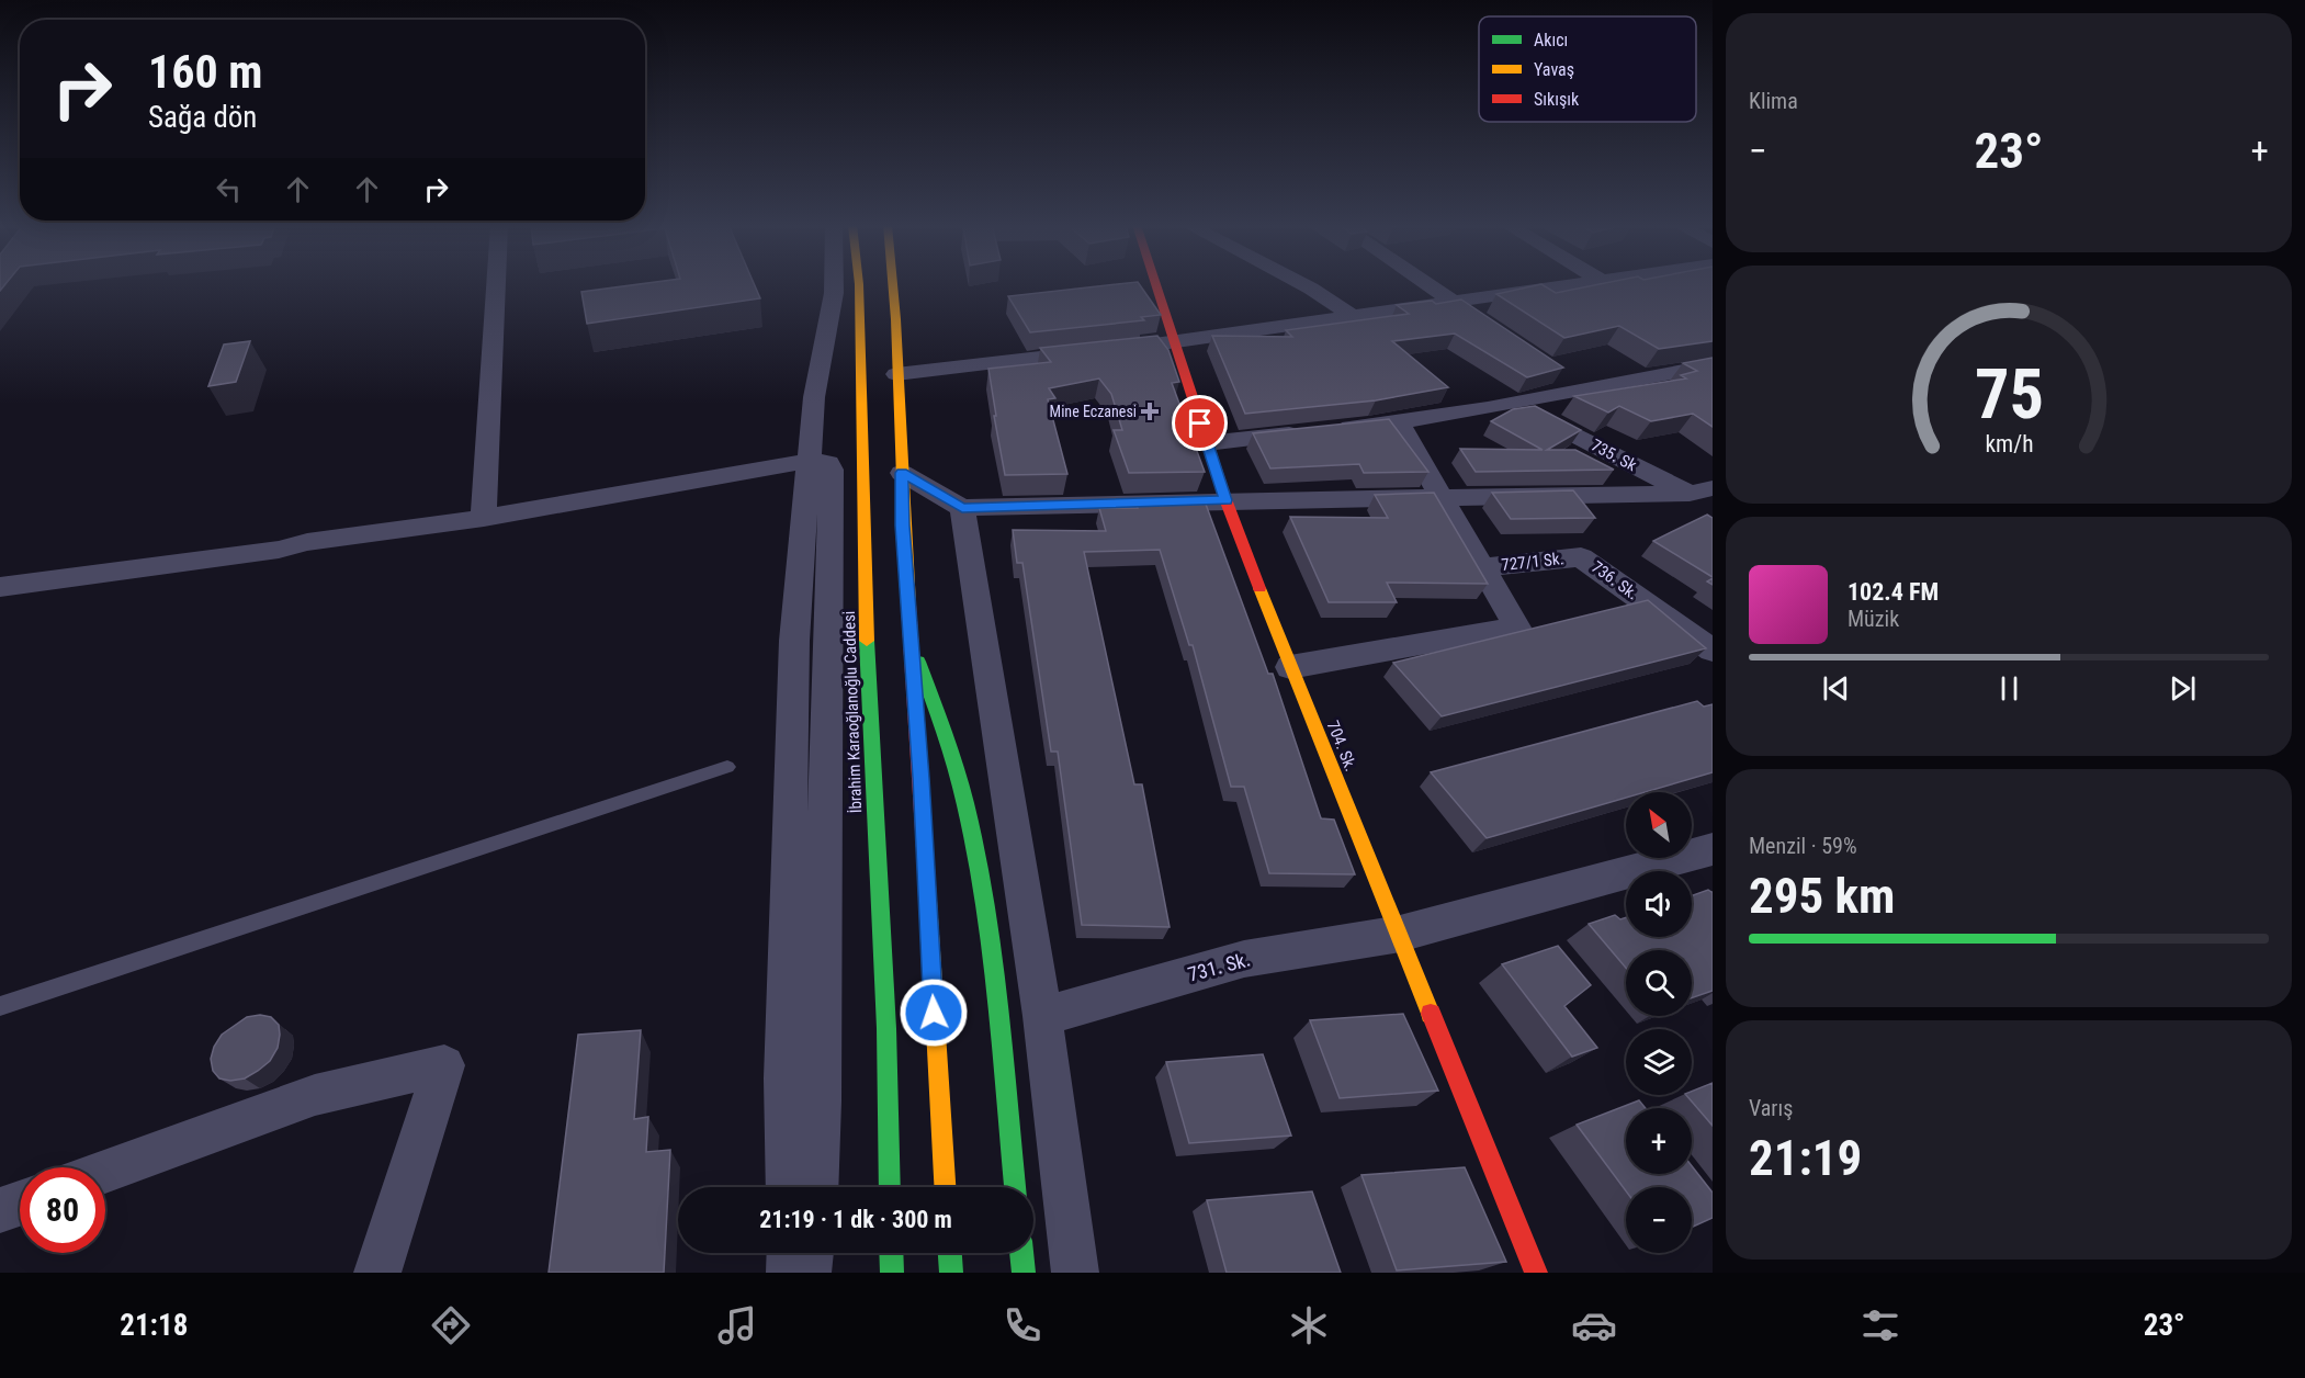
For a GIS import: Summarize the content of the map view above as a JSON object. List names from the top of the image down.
{
  "streets": {
    "main road": ["İbrahim Karaoğlanoğlu Caddesi", "704. Sk."],
    "street": [
      "735. Sk",
      "727/1 Sk.",
      "736. Sk.",
      "731. Sk."
    ]
  },
  "crossings": [
    ["727/1 Sk.", "736. Sk."],
    ["704. Sk.", "731. Sk."]
  ],
  "places": {
    "health": ["Mine Eczanesi"]
  },
  "legend": ["Akıcı", "Yavaş", "Sıkışık"],
  "north": "top left",
  "page": {
    "tile": [
      "Klima",
      ["Menzil · 59%", "295 km"],
      ["Varış", "21:19"]
    ],
    "turn": ["160 m", "Sağa dön"],
    "heat": ["−", "23°", "+"],
    "song": ["102.4 FM", "Müzik"],
    "map_buttons": ["+", "−"],
    "limit": "80",
    "trip": "21:19 · 1 dk · 300 m",
    "tabs": ["21:18", "23°"],
    "gauge": ["75", "km/h"]
  }
}
